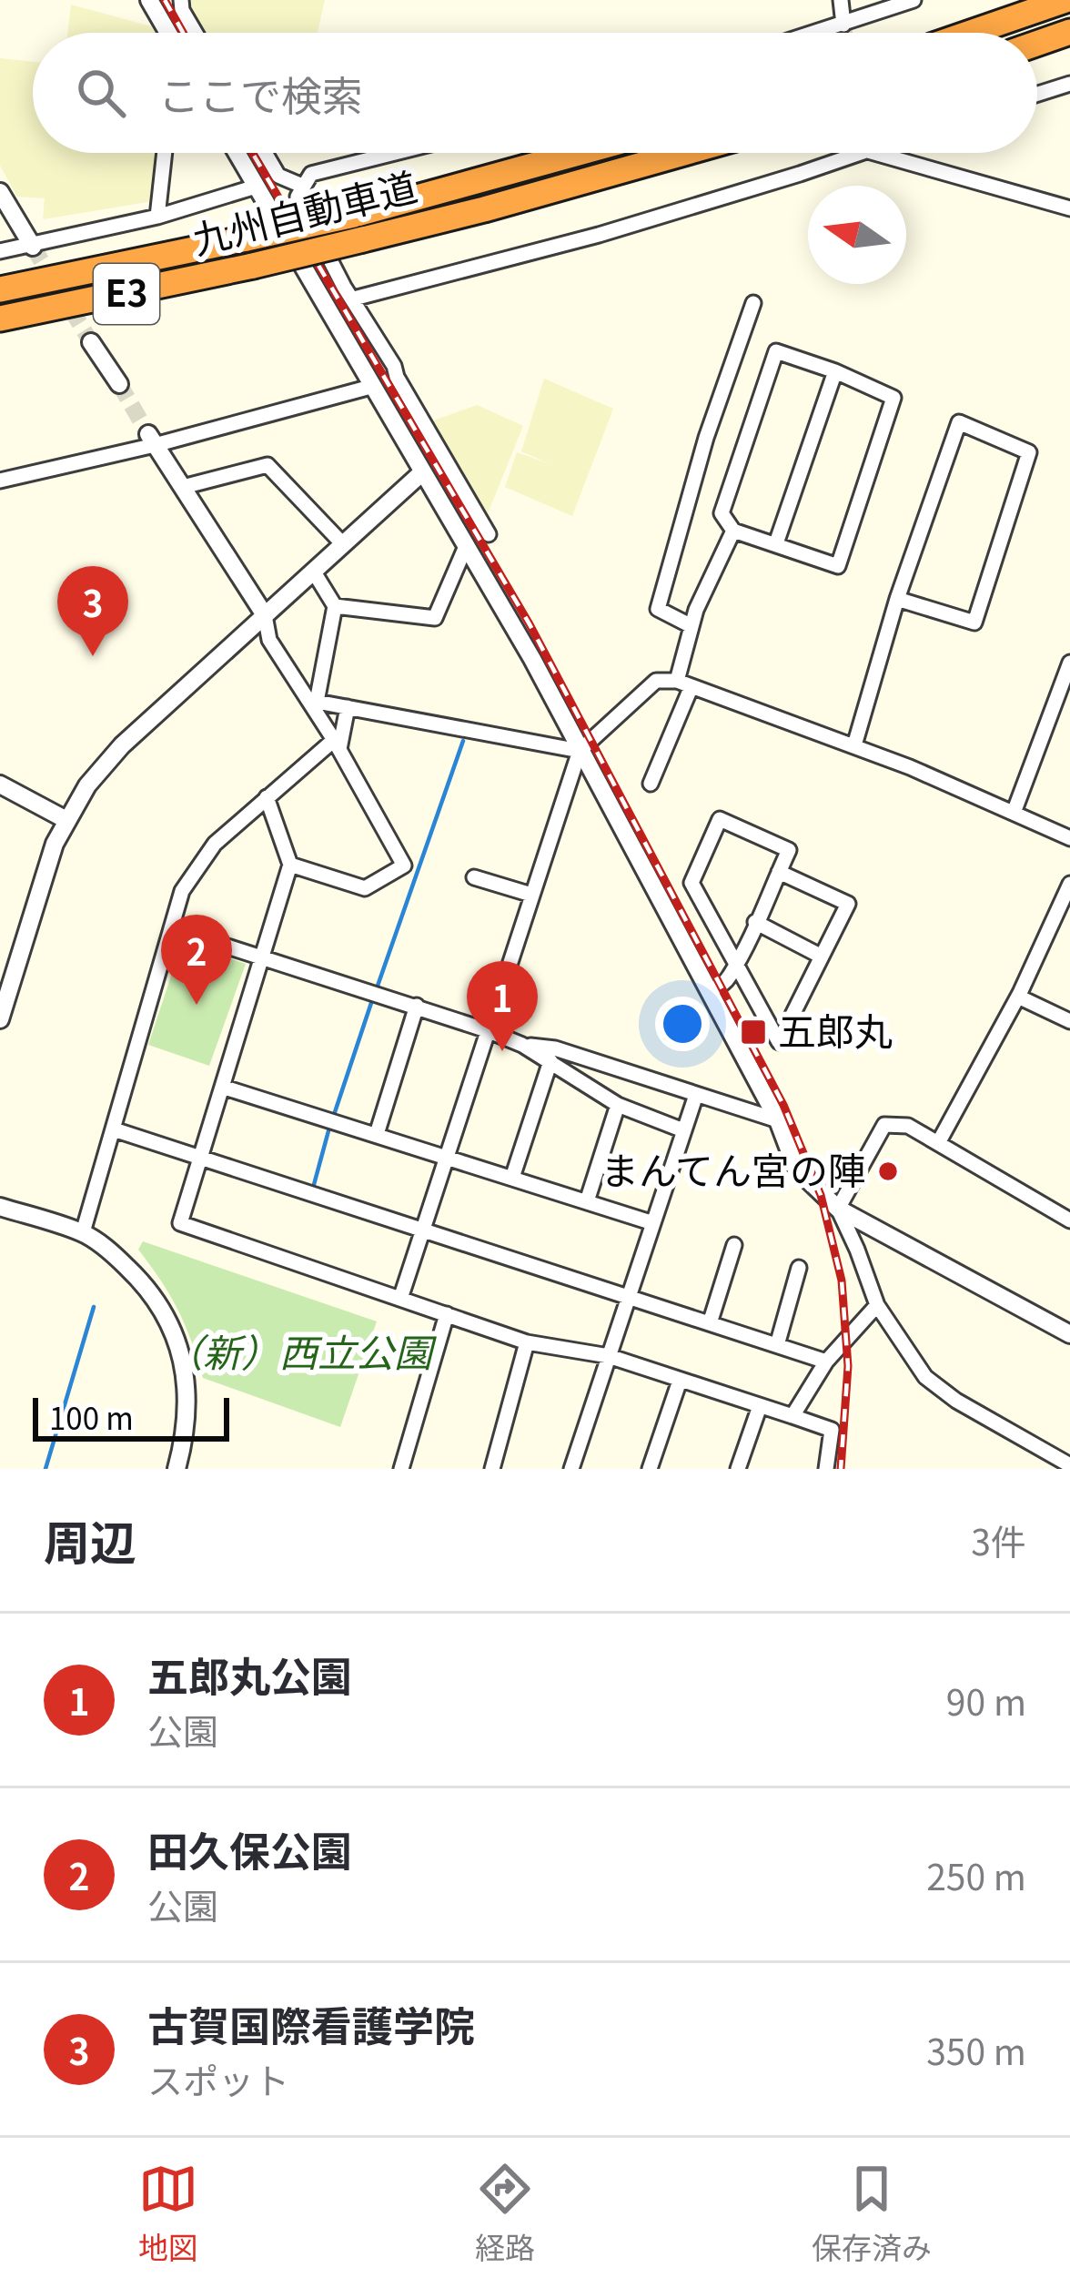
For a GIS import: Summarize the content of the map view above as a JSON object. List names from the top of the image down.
{
  "streets": {
    "highway": ["九州自動車道", "E3"]
  },
  "parks": ["（新）西立公園"],
  "places": {
    "transit": ["五郎丸"],
    "other": ["まんてん宮の陣"]
  },
  "scale_bar": "100 m",
  "north": "left",
  "page": {
    "search": "ここで検索",
    "pins": ["3", "2", "1"],
    "scale": "100 m",
    "heading": ["周辺", "3件"],
    "list": [
      {
        "mark": "1",
        "name": "五郎丸公園",
        "note": "公園",
        "value": "90 m"
      },
      {
        "mark": "2",
        "name": "田久保公園",
        "note": "公園",
        "value": "250 m"
      },
      {
        "mark": "3",
        "name": "古賀国際看護学院",
        "note": "スポット",
        "value": "350 m"
      }
    ],
    "nav": ["地図", "経路", "保存済み"]
  }
}
